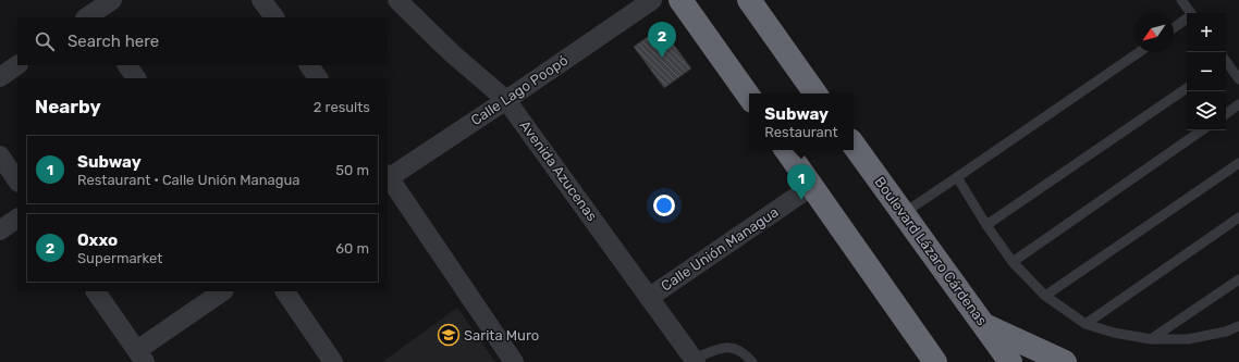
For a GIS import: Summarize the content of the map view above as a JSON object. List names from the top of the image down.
{
  "streets": {
    "highway": ["Boulevard Lázaro Cárdenas"],
    "street": ["Calle Lago Poopó", "Avenida Azucenas", "Calle Unión Managua"]
  },
  "crossings": [
    ["Calle Lago Poopó", "Avenida Azucenas"],
    ["Avenida Azucenas", "Calle Unión Managua"]
  ],
  "places": {
    "school or university": ["Sarita Muro"]
  },
  "north": "bottom left",
  "page": {
    "map_buttons": ["+", "−"],
    "search": "Search here",
    "pins": ["2", "1"],
    "heading": ["Nearby", "2 results"],
    "popup": ["Subway", "Restaurant"],
    "list": [
      {
        "mark": "1",
        "name": "Subway",
        "note": "Restaurant · Calle Unión Managua",
        "value": "50 m"
      },
      {
        "mark": "2",
        "name": "Oxxo",
        "note": "Supermarket",
        "value": "60 m"
      }
    ]
  }
}
